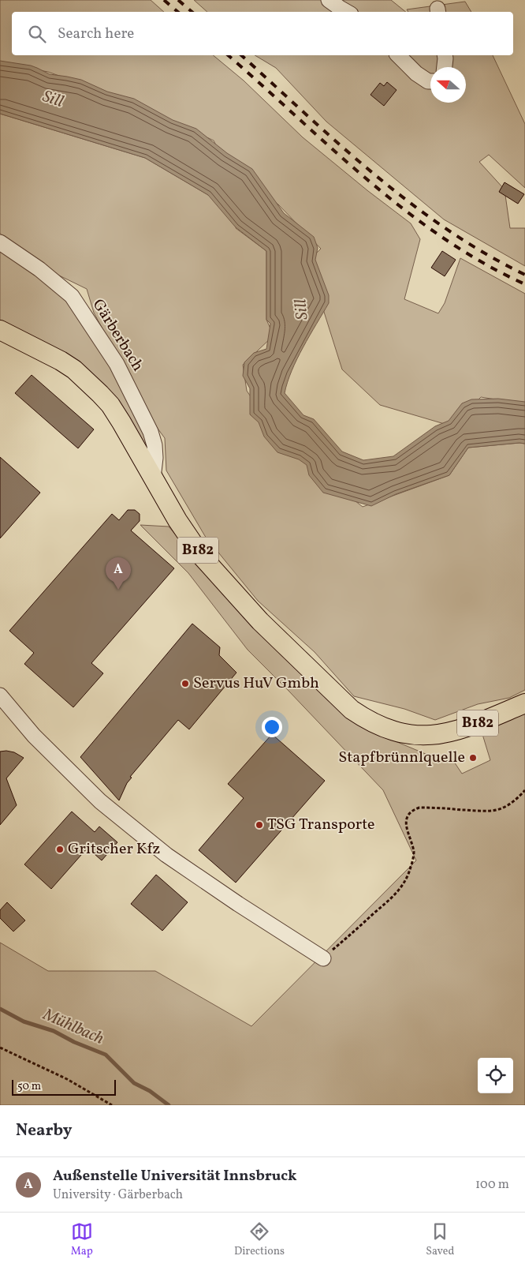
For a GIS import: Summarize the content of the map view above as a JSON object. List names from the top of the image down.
{
  "streets": {
    "main road": ["B182"],
    "street": ["Gärberbach"]
  },
  "crossings": [
    ["Gärberbach", "B182"]
  ],
  "water": ["Sill", "Mühlbach"],
  "places": [
    "Servus HuV Gmbh",
    "Stapfbrünnlquelle",
    "TSG Transporte",
    "Gritscher Kfz"
  ],
  "scale_bar": "50 m",
  "north": "left",
  "page": {
    "search": "Search here",
    "pins": "A",
    "scale": "50 m",
    "heading": "Nearby",
    "list": [
      {
        "mark": "A",
        "name": "Außenstelle Universität Innsbruck",
        "note": "University · Gärberbach",
        "value": "100 m"
      }
    ],
    "nav": ["Map", "Directions", "Saved"]
  }
}
